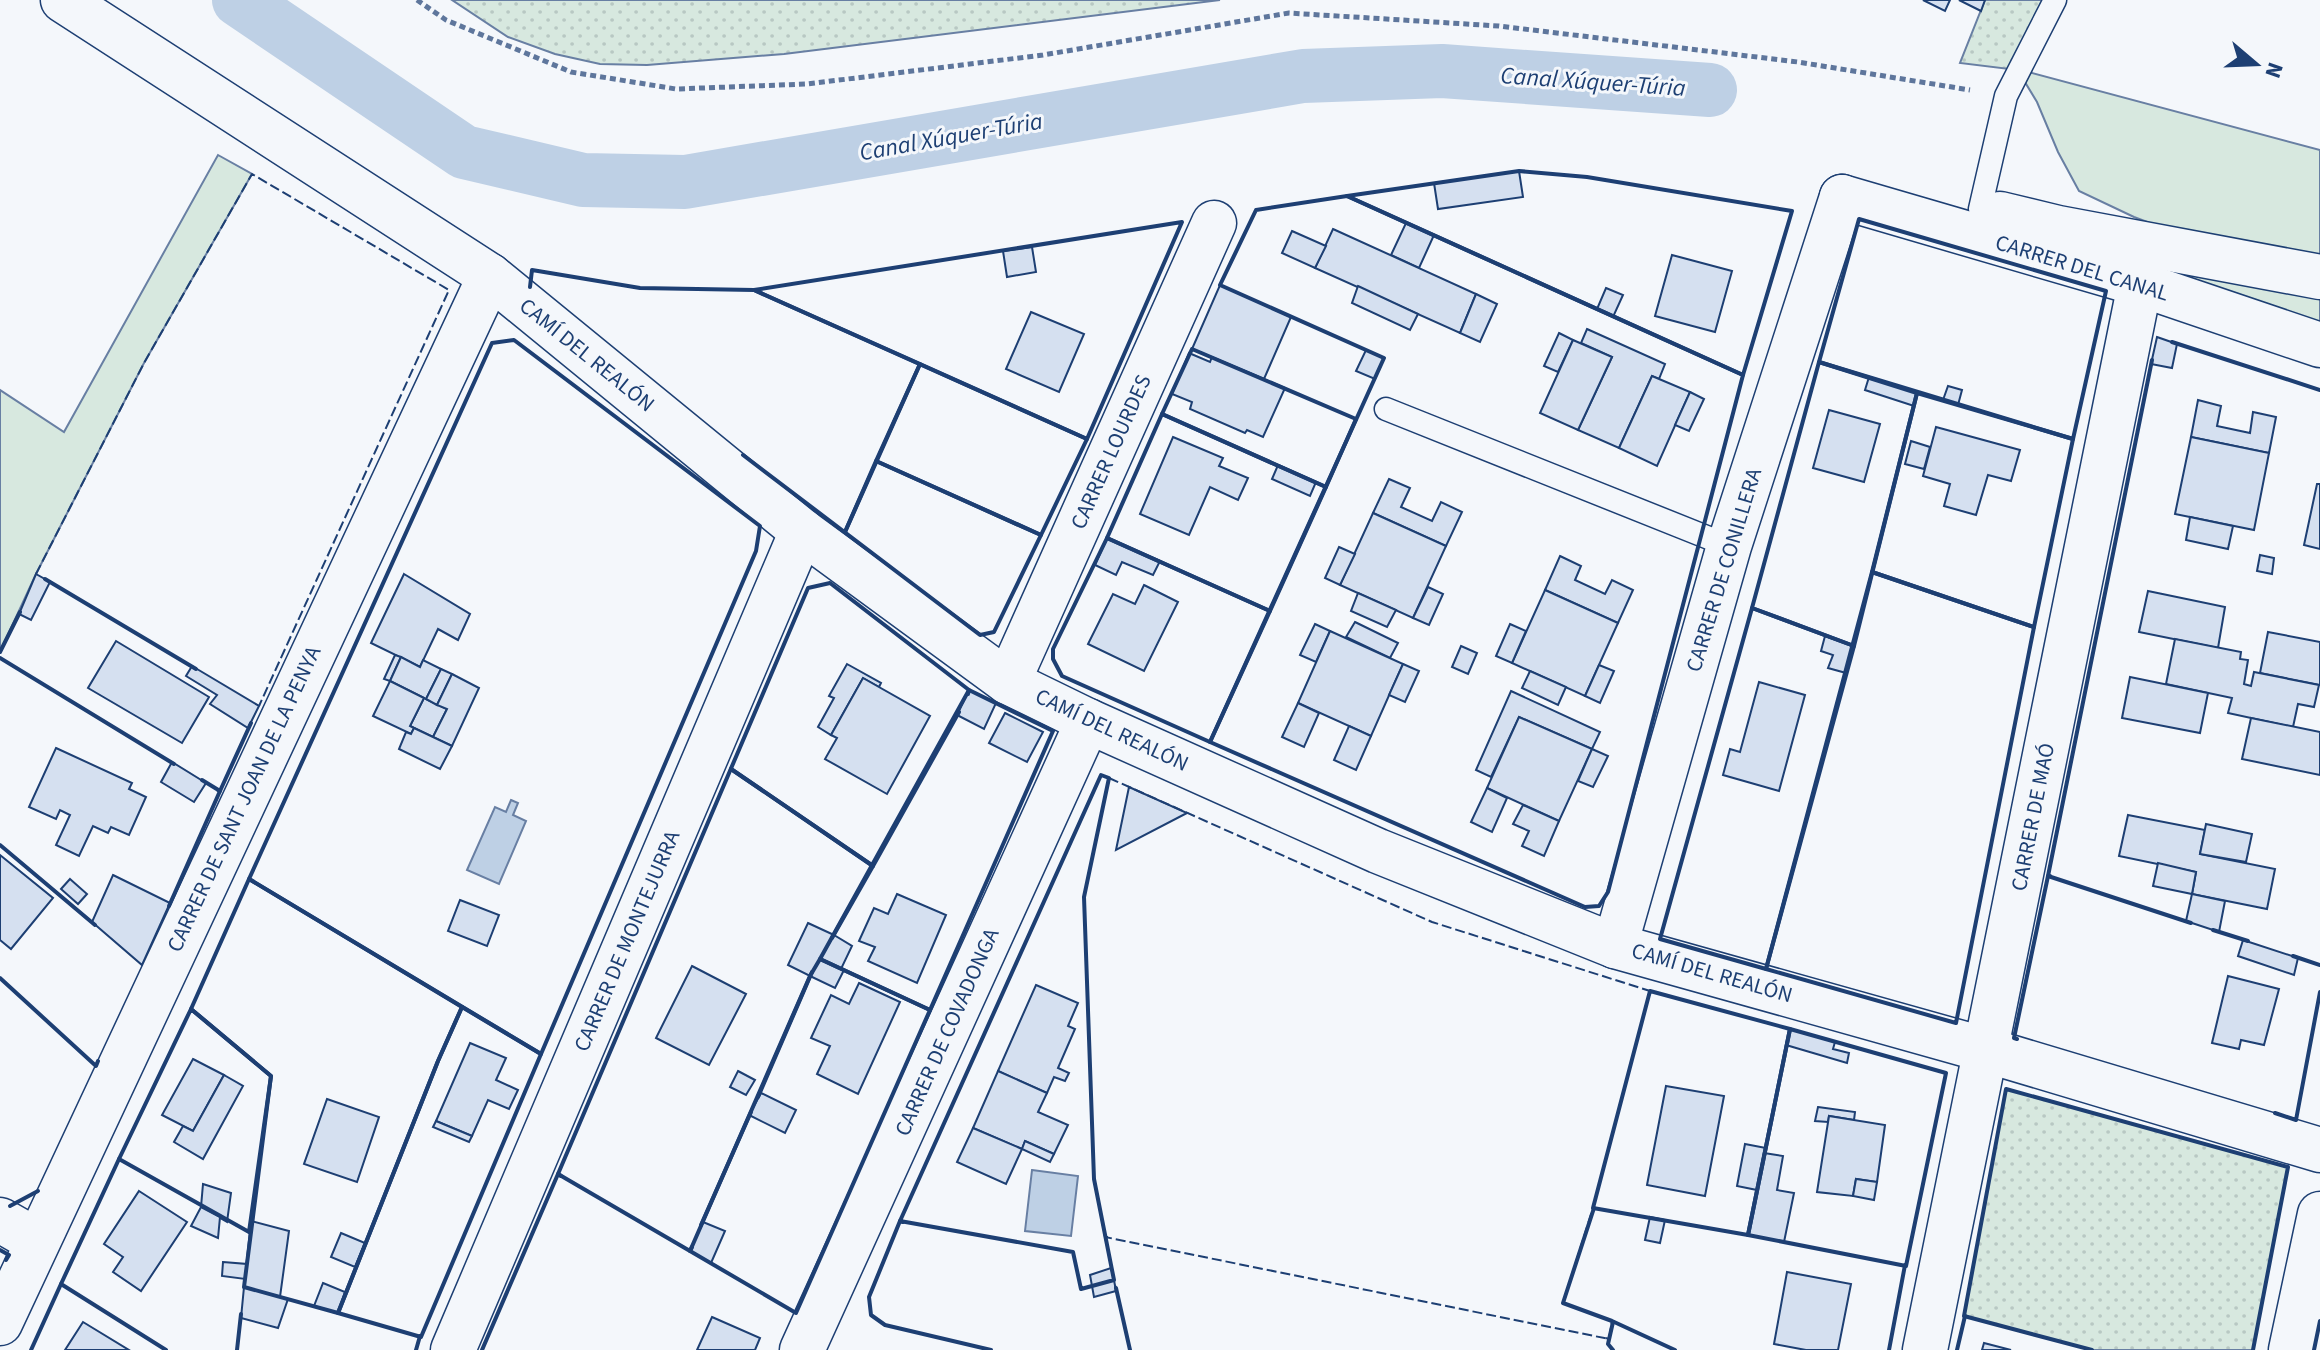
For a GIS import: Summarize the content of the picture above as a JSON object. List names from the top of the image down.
{
  "streets": {
    "street": [
      "CARRER DEL CANAL",
      "CAMÍ DEL REALÓN",
      "CARRER LOURDES",
      "CARRER DE CONILLERA",
      "CARRER DE SANT JOAN DE LA PENYA",
      "CARRER DE MAÓ",
      "CARRER DE MONTEJURRA",
      "CARRER DE COVADONGA"
    ]
  },
  "crossings": [
    ["CARRER DEL CANAL", "CARRER DE CONILLERA"],
    ["CARRER DEL CANAL", "CARRER DE MAÓ"],
    ["CAMÍ DEL REALÓN", "CARRER LOURDES"],
    ["CAMÍ DEL REALÓN", "CARRER DE CONILLERA"],
    ["CAMÍ DEL REALÓN", "CARRER DE SANT JOAN DE LA PENYA"],
    ["CAMÍ DEL REALÓN", "CARRER DE MAÓ"],
    ["CAMÍ DEL REALÓN", "CARRER DE MONTEJURRA"],
    ["CAMÍ DEL REALÓN", "CARRER DE COVADONGA"]
  ],
  "water": ["Canal Xúquer-Túria"],
  "north": "right"
}
